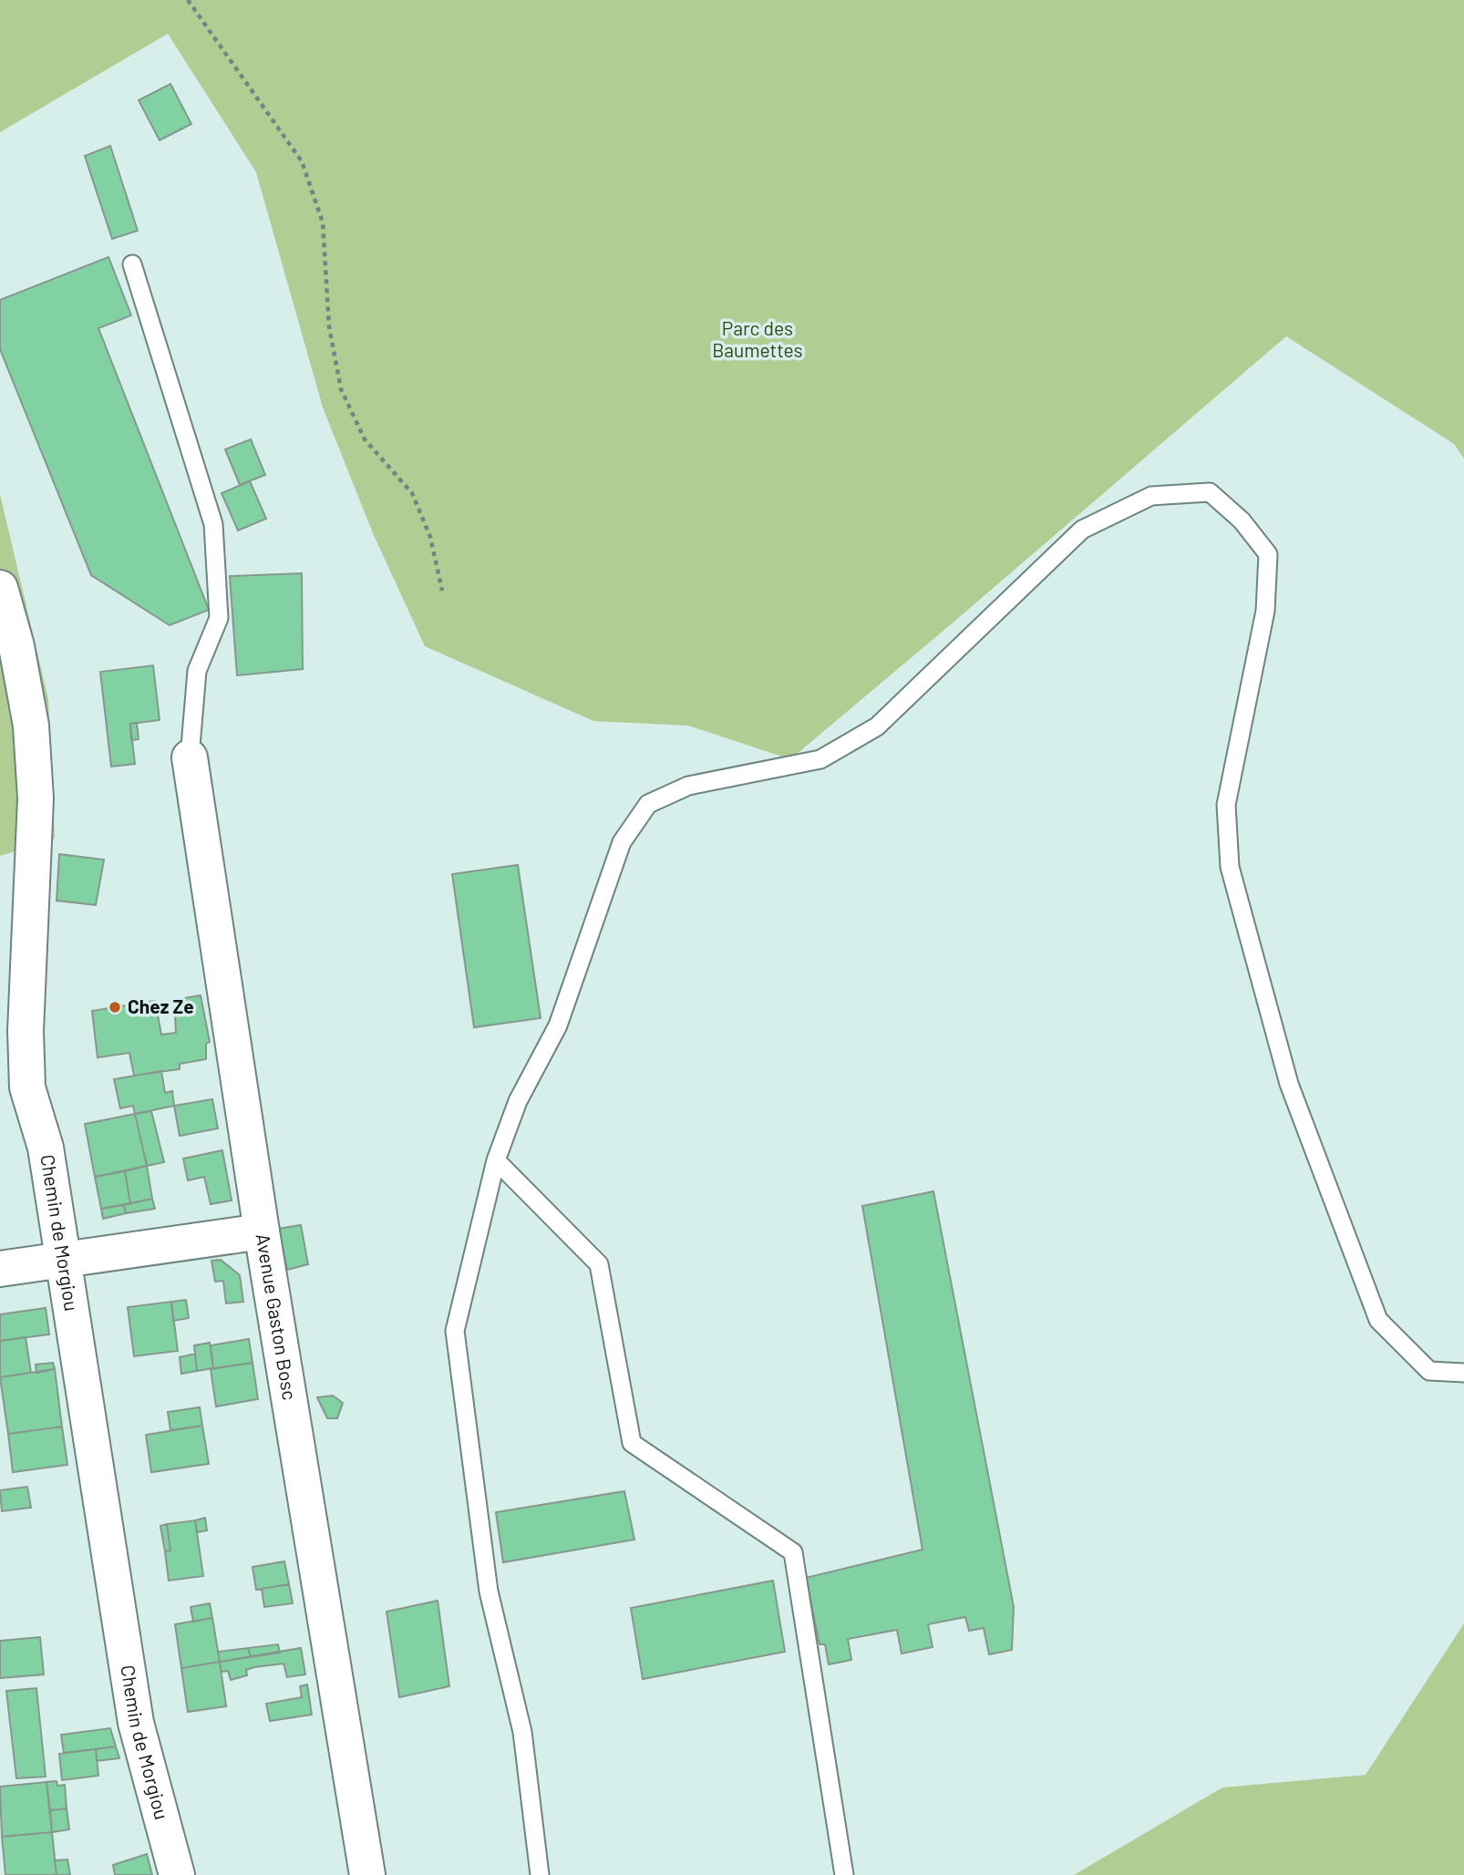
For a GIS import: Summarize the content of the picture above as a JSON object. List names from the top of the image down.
{
  "streets": {
    "street": ["Chemin de Morgiou", "Avenue Gaston Bosc"]
  },
  "parks": ["Parc des Baumettes"],
  "places": ["Chez Ze"]
}
